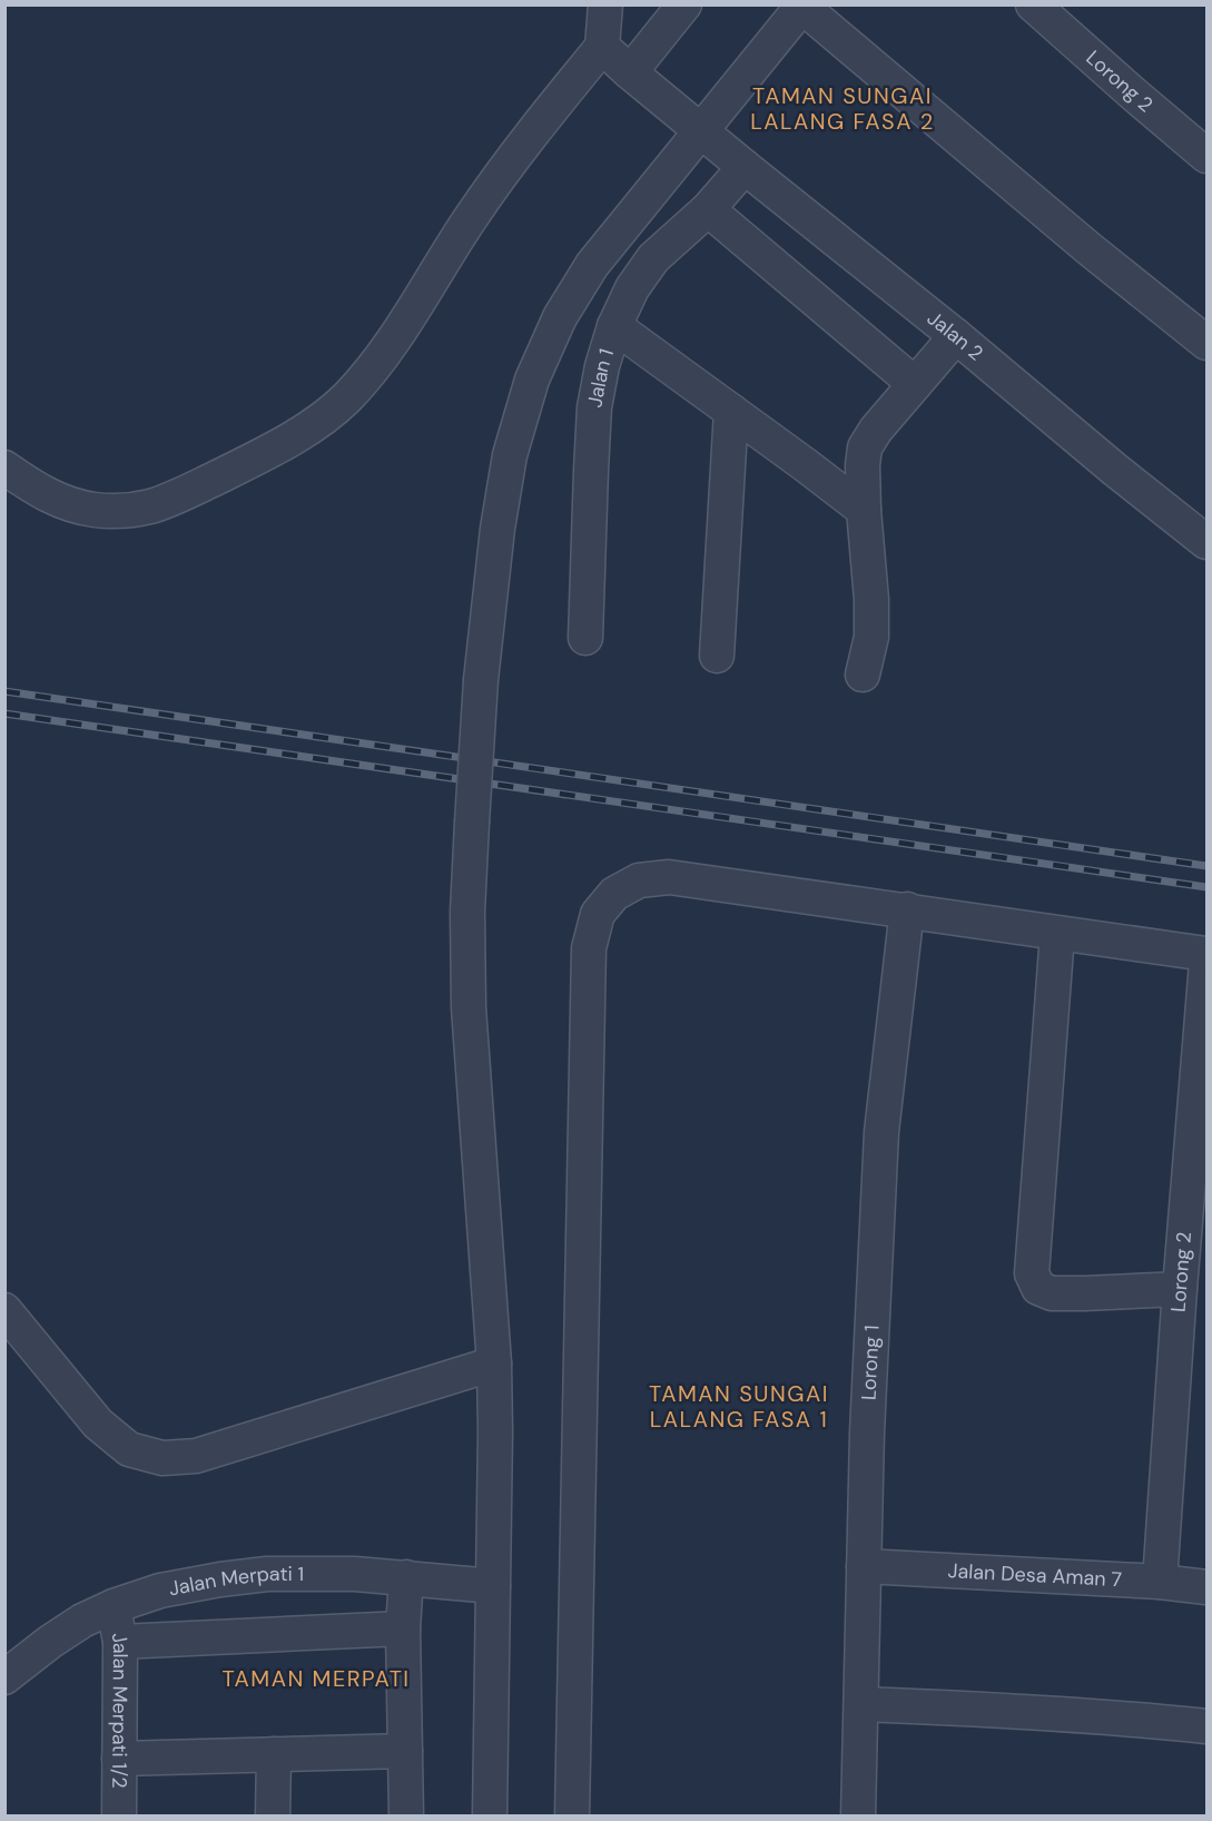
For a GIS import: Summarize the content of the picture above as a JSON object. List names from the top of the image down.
{
  "streets": {
    "street": [
      "Lorong 2",
      "Jalan 2",
      "Jalan 1",
      "Lorong 1",
      "Jalan Desa Aman 7",
      "Jalan Merpati 1",
      "Jalan Merpati 1/2"
    ]
  },
  "crossings": [
    ["Lorong 2", "Jalan Desa Aman 7"],
    ["Jalan 2", "Jalan 1"],
    ["Lorong 1", "Jalan Desa Aman 7"],
    ["Jalan Merpati 1", "Jalan Merpati 1/2"]
  ],
  "districts": ["TAMAN SUNGAI LALANG FASA 2", "TAMAN SUNGAI LALANG FASA 1", "TAMAN MERPATI"]
}
